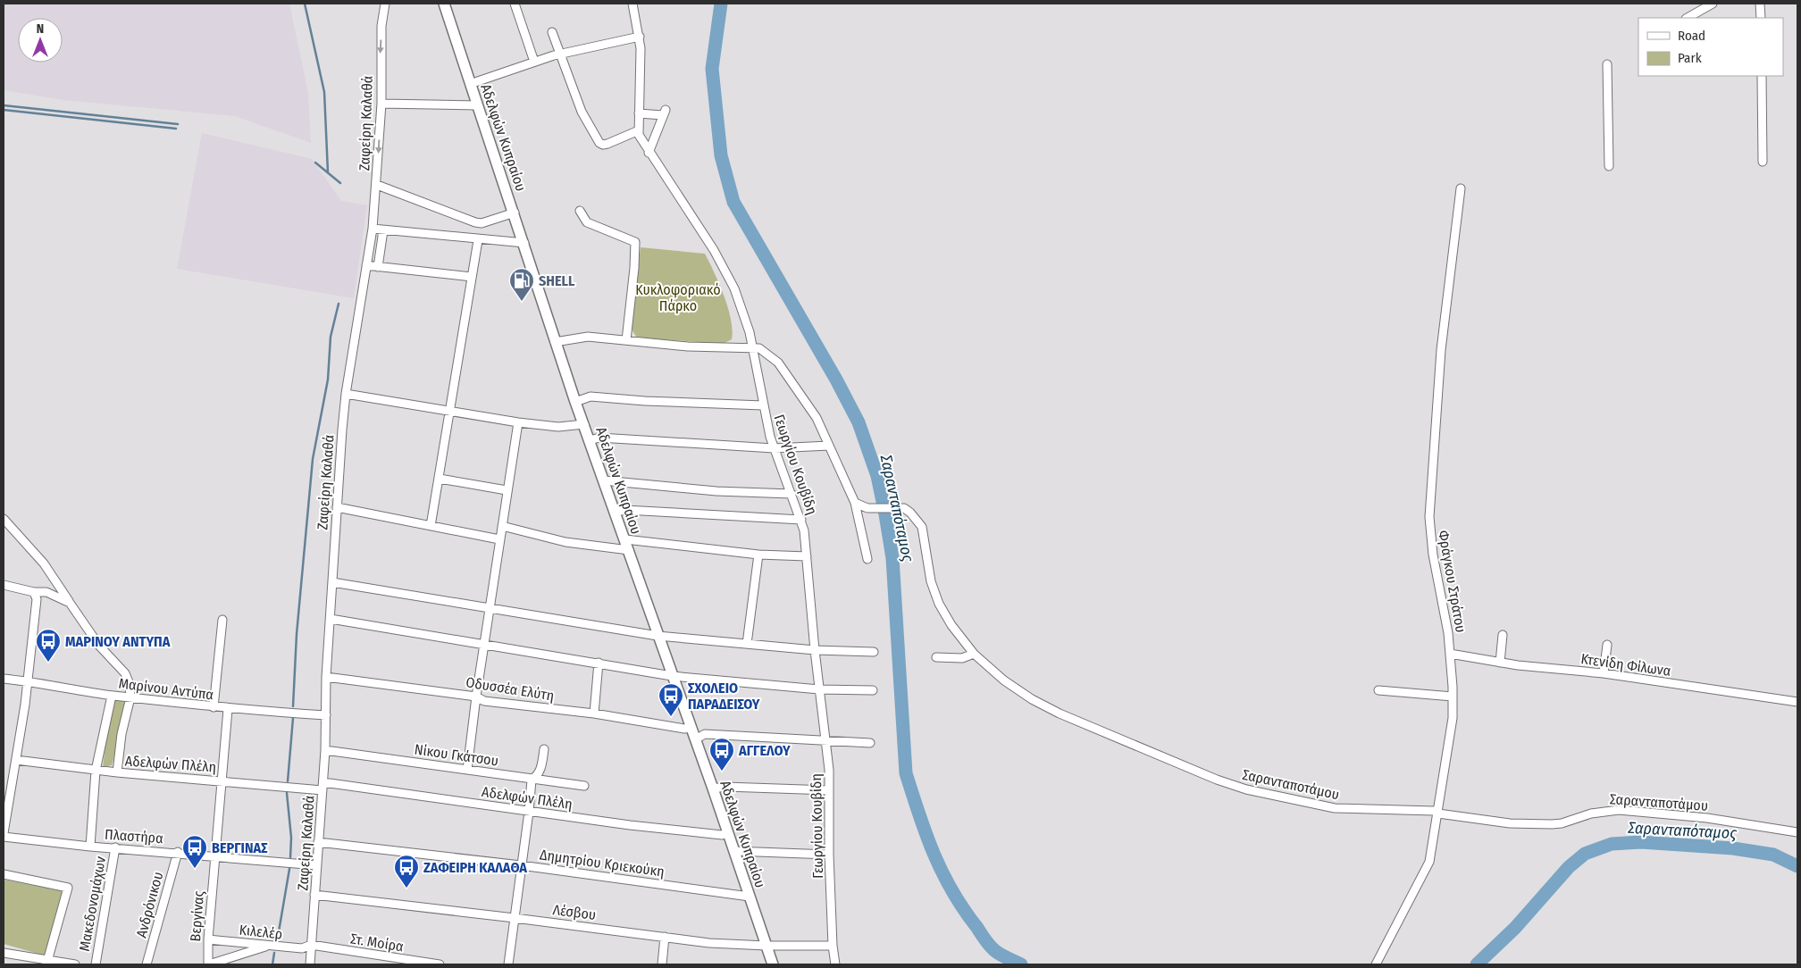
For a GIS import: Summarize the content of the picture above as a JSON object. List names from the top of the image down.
{
  "streets": {
    "main road": ["Αδελφών Κυπραίου"],
    "street": [
      "Ζαφείρη Καλαθά",
      "Γεωργίου Κουβίδη",
      "Φράγκου Στράτου",
      "Κτενίδη Φίλωνα",
      "Μαρίνου Αντύπα",
      "Οδυσσέα Ελύτη",
      "Νίκου Γκάτσου",
      "Αδελφών Πλέλη",
      "Σαρανταποτάμου",
      "Πλαστήρα",
      "Δημητρίου Κριεκούκη",
      "Μακεδονομάχων",
      "Ανδρόνικου",
      "Λέσβου",
      "Βεργίνας",
      "Κιλελέρ",
      "Στ. Μοίρα"
    ]
  },
  "crossings": [
    ["Ζαφείρη Καλαθά", "Μαρίνου Αντύπα"],
    ["Ζαφείρη Καλαθά", "Οδυσσέα Ελύτη"],
    ["Ζαφείρη Καλαθά", "Νίκου Γκάτσου"],
    ["Ζαφείρη Καλαθά", "Αδελφών Πλέλη"],
    ["Ζαφείρη Καλαθά", "Πλαστήρα"],
    ["Ζαφείρη Καλαθά", "Δημητρίου Κριεκούκη"],
    ["Ζαφείρη Καλαθά", "Λέσβου"],
    ["Ζαφείρη Καλαθά", "Κιλελέρ"],
    ["Ζαφείρη Καλαθά", "Στ. Μοίρα"],
    ["Αδελφών Κυπραίου", "Οδυσσέα Ελύτη"],
    ["Αδελφών Κυπραίου", "Αδελφών Πλέλη"],
    ["Αδελφών Κυπραίου", "Δημητρίου Κριεκούκη"],
    ["Αδελφών Κυπραίου", "Λέσβου"],
    ["Γεωργίου Κουβίδη", "Λέσβου"],
    ["Φράγκου Στράτου", "Κτενίδη Φίλωνα"],
    ["Φράγκου Στράτου", "Σαρανταποτάμου"],
    ["Μαρίνου Αντύπα", "Βεργίνας"],
    ["Αδελφών Πλέλη", "Βεργίνας"],
    ["Πλαστήρα", "Μακεδονομάχων"],
    ["Πλαστήρα", "Ανδρόνικου"],
    ["Πλαστήρα", "Βεργίνας"],
    ["Βεργίνας", "Κιλελέρ"],
    ["Κιλελέρ", "Στ. Μοίρα"]
  ],
  "water": ["Σαρανταπόταμος"],
  "parks": ["Κυκλοφοριακό Πάρκο"],
  "places": {
    "fuel station": ["SHELL"],
    "bus stop": [
      "ΜΑΡΙΝΟΥ ΑΝΤΥΠΑ",
      "ΣΧΟΛΕΙΟ ΠΑΡΑΔΕΙΣΟΥ",
      "ΑΓΓΕΛΟΥ",
      "ΒΕΡΓΙΝΑΣ",
      "ΖΑΦΕΙΡΗ ΚΑΛΑΘΑ"
    ]
  },
  "legend": ["Road", "Park"],
  "north": "top"
}
